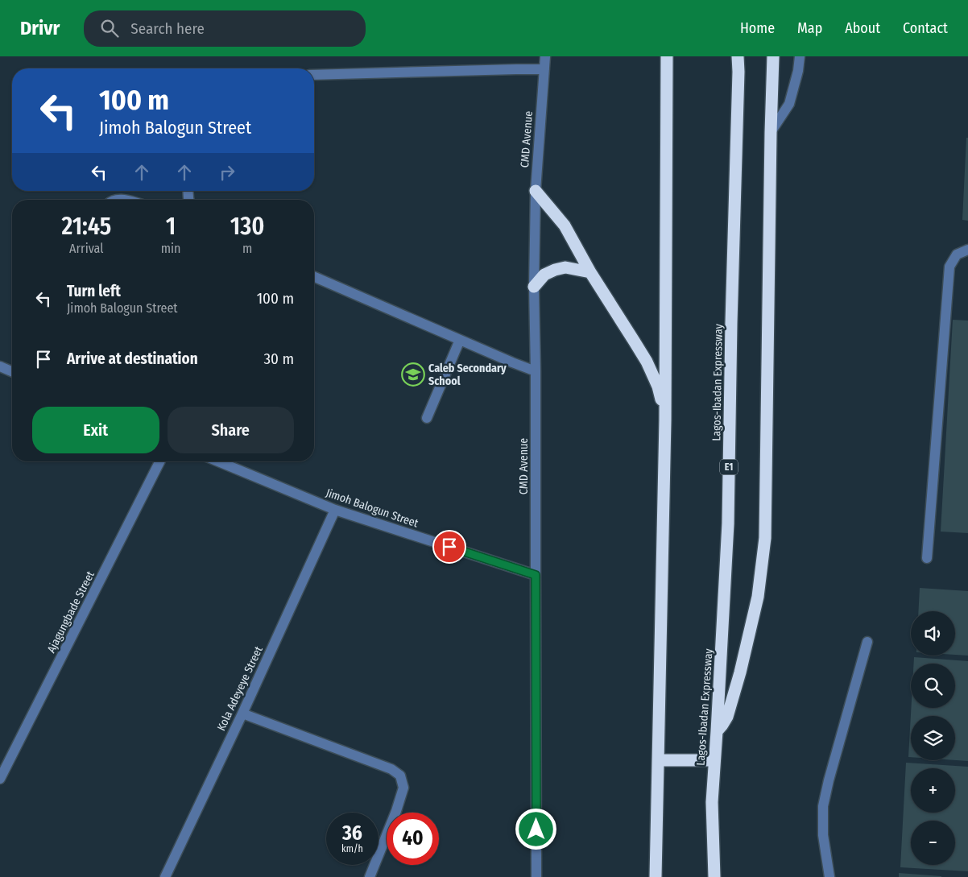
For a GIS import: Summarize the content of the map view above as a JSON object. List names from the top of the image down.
{
  "streets": {
    "highway": ["Lagos-Ibadan Expressway", "E1"],
    "street": [
      "CMD Avenue",
      "Jimoh Balogun Street",
      "Ajagungbade Street",
      "Kola Adeyeye Street"
    ]
  },
  "crossings": [
    ["CMD Avenue", "Jimoh Balogun Street"],
    ["Jimoh Balogun Street", "Kola Adeyeye Street"]
  ],
  "places": {
    "school or university": ["Caleb Secondary School"]
  },
  "page": {
    "header": "Drivr",
    "search": "Search here",
    "nav": [
      "Home",
      "Map",
      "About",
      "Contact"
    ],
    "turn": ["100 m", "Jimoh Balogun Street"],
    "eta": [
      "21:45",
      "Arrival",
      "1",
      "min",
      "130",
      "m"
    ],
    "list": [
      {
        "name": "Turn left",
        "note": "Jimoh Balogun Street",
        "value": "100 m"
      },
      {
        "name": "Arrive at destination",
        "value": "30 m"
      }
    ],
    "buttons": ["Exit", "Share"],
    "map_buttons": ["+", "−"],
    "speed": "36 km/h",
    "limit": "40"
  }
}
